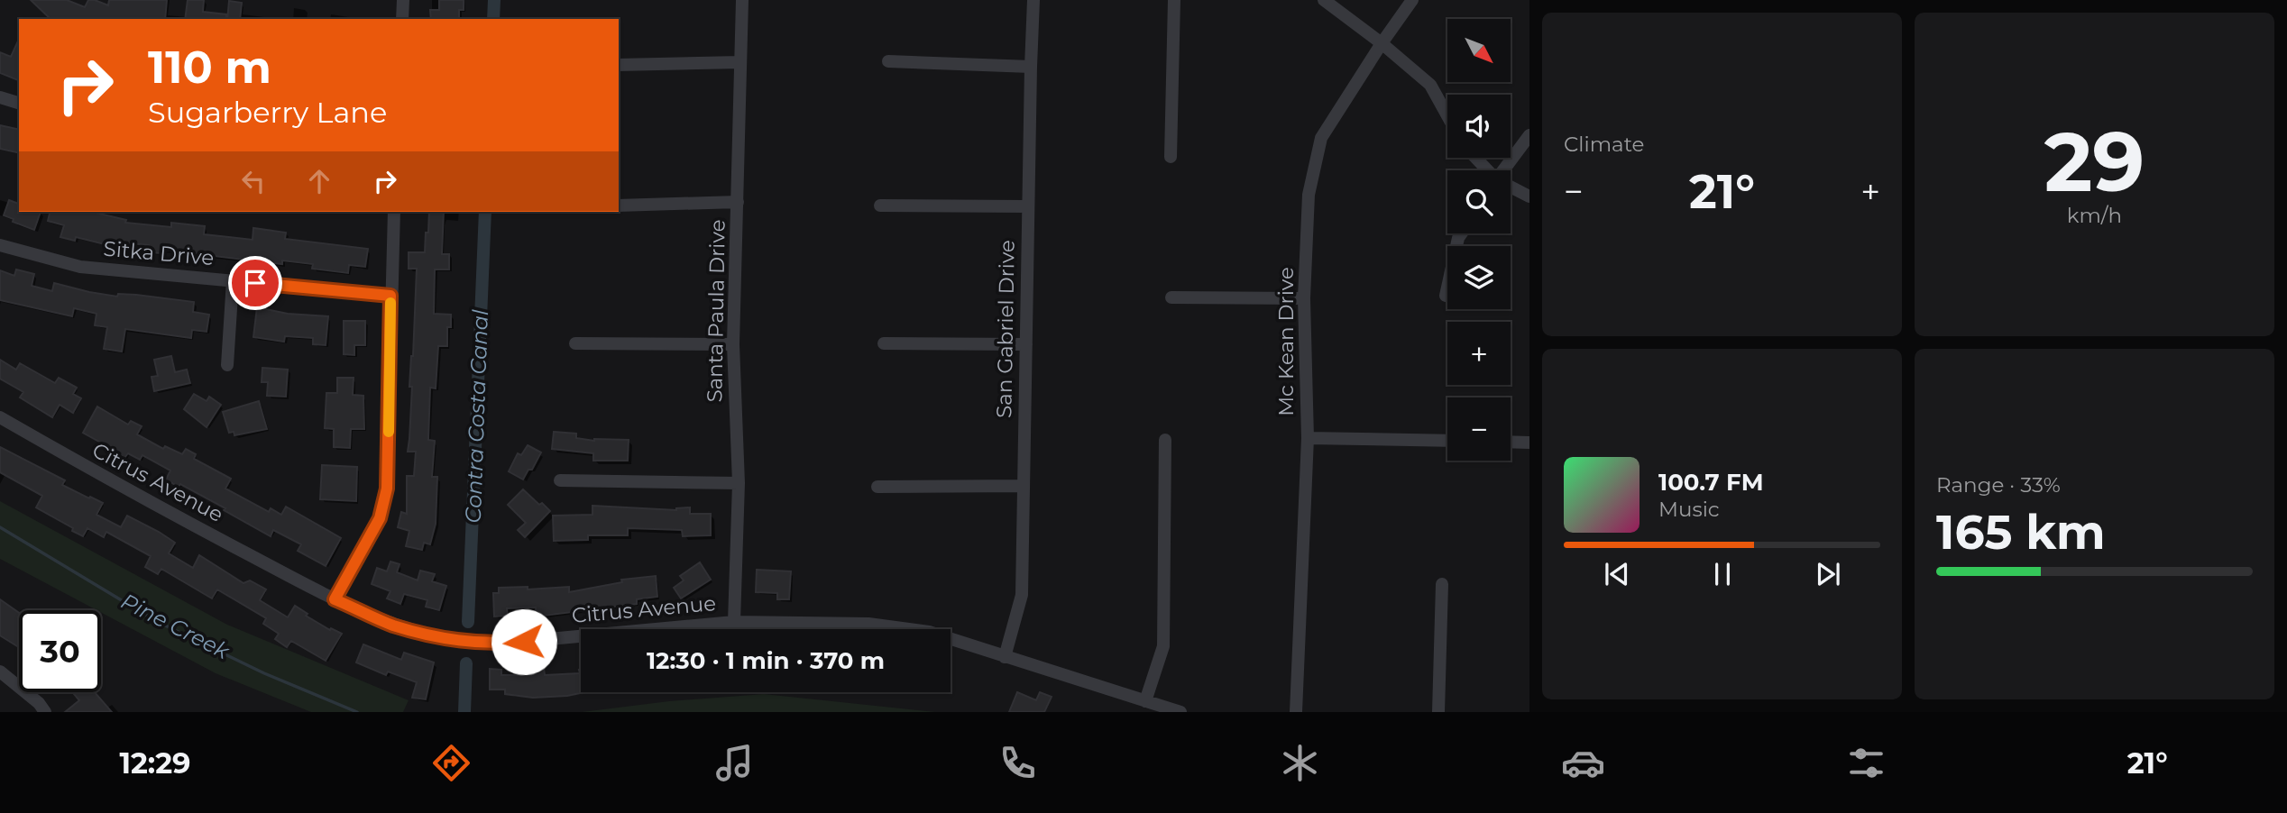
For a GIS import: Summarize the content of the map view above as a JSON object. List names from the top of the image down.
{
  "streets": {
    "street": [
      "Sitka Drive",
      "Santa Paula Drive",
      "San Gabriel Drive",
      "Mc Kean Drive",
      "Citrus Avenue"
    ]
  },
  "crossings": [
    ["Santa Paula Drive", "Citrus Avenue"],
    ["San Gabriel Drive", "Citrus Avenue"]
  ],
  "water": ["Contra Costa Canal", "Pine Creek"],
  "north": "bottom right",
  "page": {
    "tile": [
      "Climate",
      ["29", "km/h"],
      ["Range · 33%", "165 km"]
    ],
    "map_buttons": ["+", "−"],
    "turn": ["110 m", "Sugarberry Lane"],
    "heat": ["−", "21°", "+"],
    "song": ["100.7 FM", "Music"],
    "limit": "30",
    "trip": "12:30 · 1 min · 370 m",
    "tabs": ["12:29", "21°"]
  }
}
